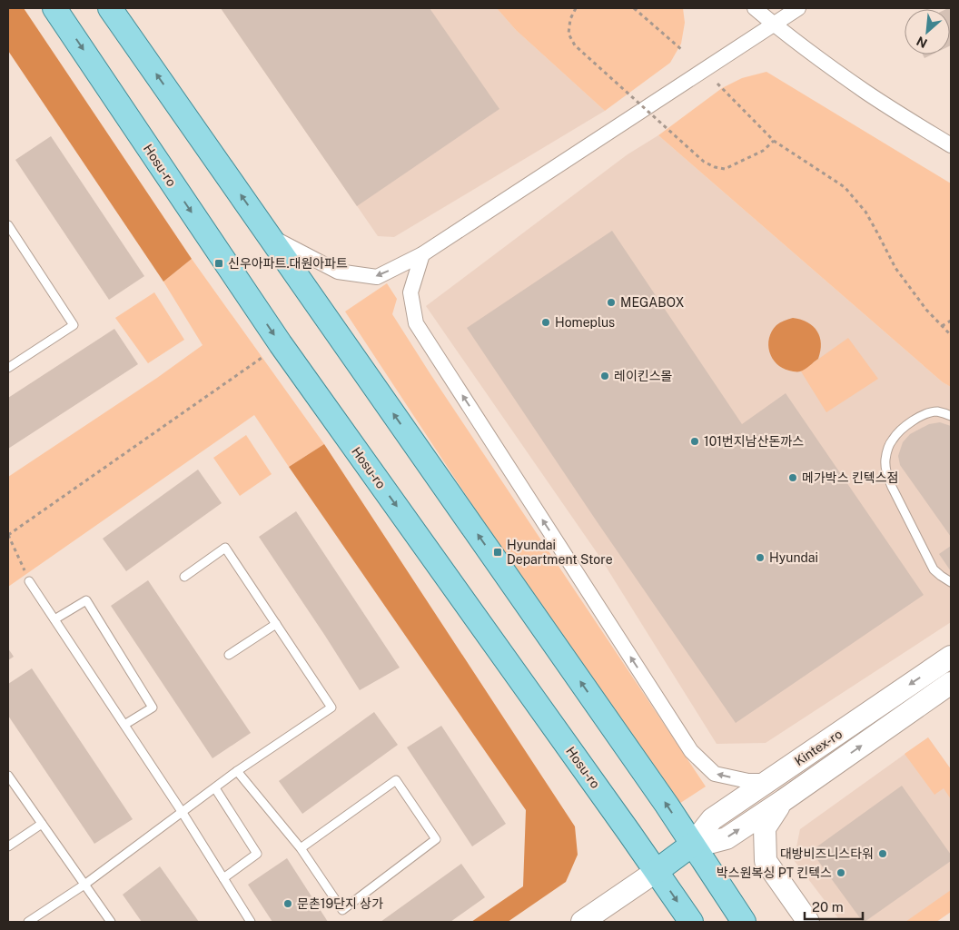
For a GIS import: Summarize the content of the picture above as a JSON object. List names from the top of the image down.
{
  "streets": {
    "main road": ["Hosu-ro", "Kintex-ro"]
  },
  "crossings": [
    ["Hosu-ro", "Kintex-ro"]
  ],
  "places": {
    "transit": ["신우아파트.대원아파트", "Hyundai Department Store"],
    "other": [
      "MEGABOX",
      "Homeplus",
      "레이킨스몰",
      "101번지남산돈까스",
      "메가박스 킨텍스점",
      "Hyundai",
      "대방비즈니스타워",
      "박스원복싱 PT 킨텍스",
      "문촌19단지 상가"
    ]
  },
  "scale_bar": "20 m",
  "north": "bottom left"
}
